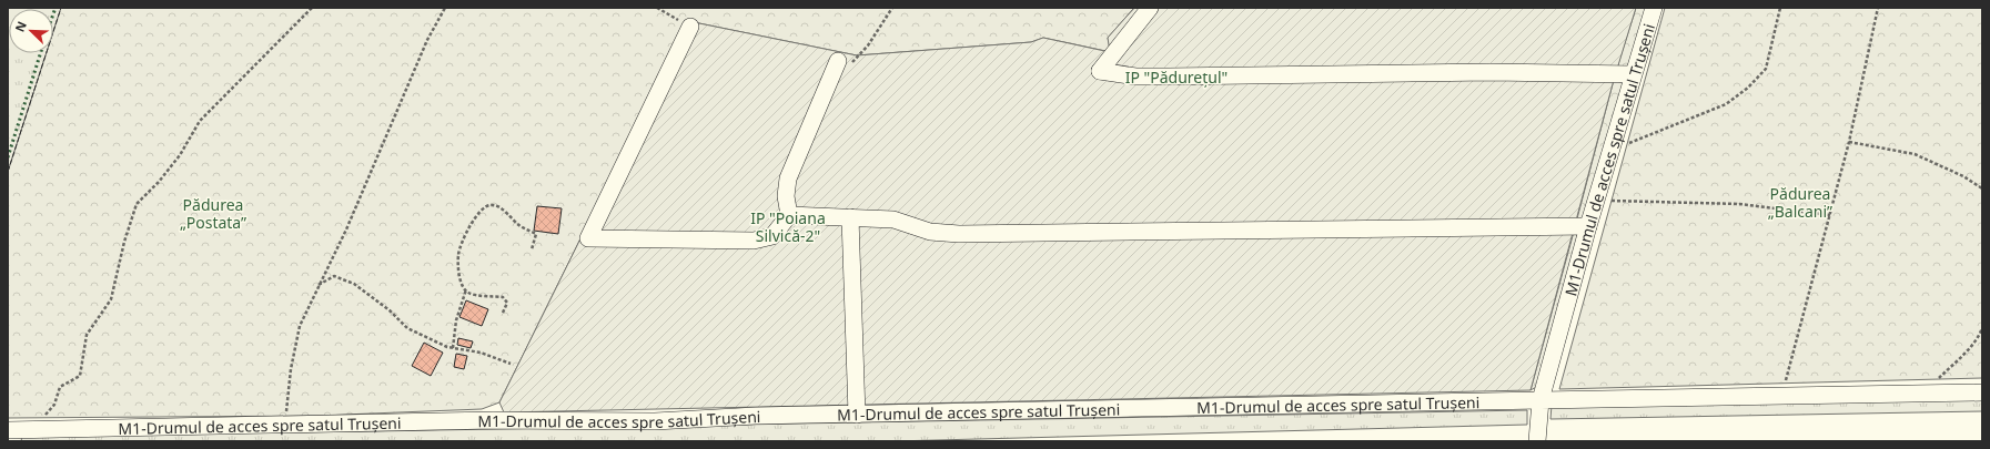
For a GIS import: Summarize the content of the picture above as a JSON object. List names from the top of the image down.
{
  "streets": {
    "street": ["M1-Drumul de acces spre satul Trușeni"]
  },
  "parks": [
    "IP \"Pădurețul\"",
    "Pădurea „Balcani”",
    "Pădurea „Postata”",
    "IP \"Poiana Silvică-2\""
  ],
  "north": "top left"
}
